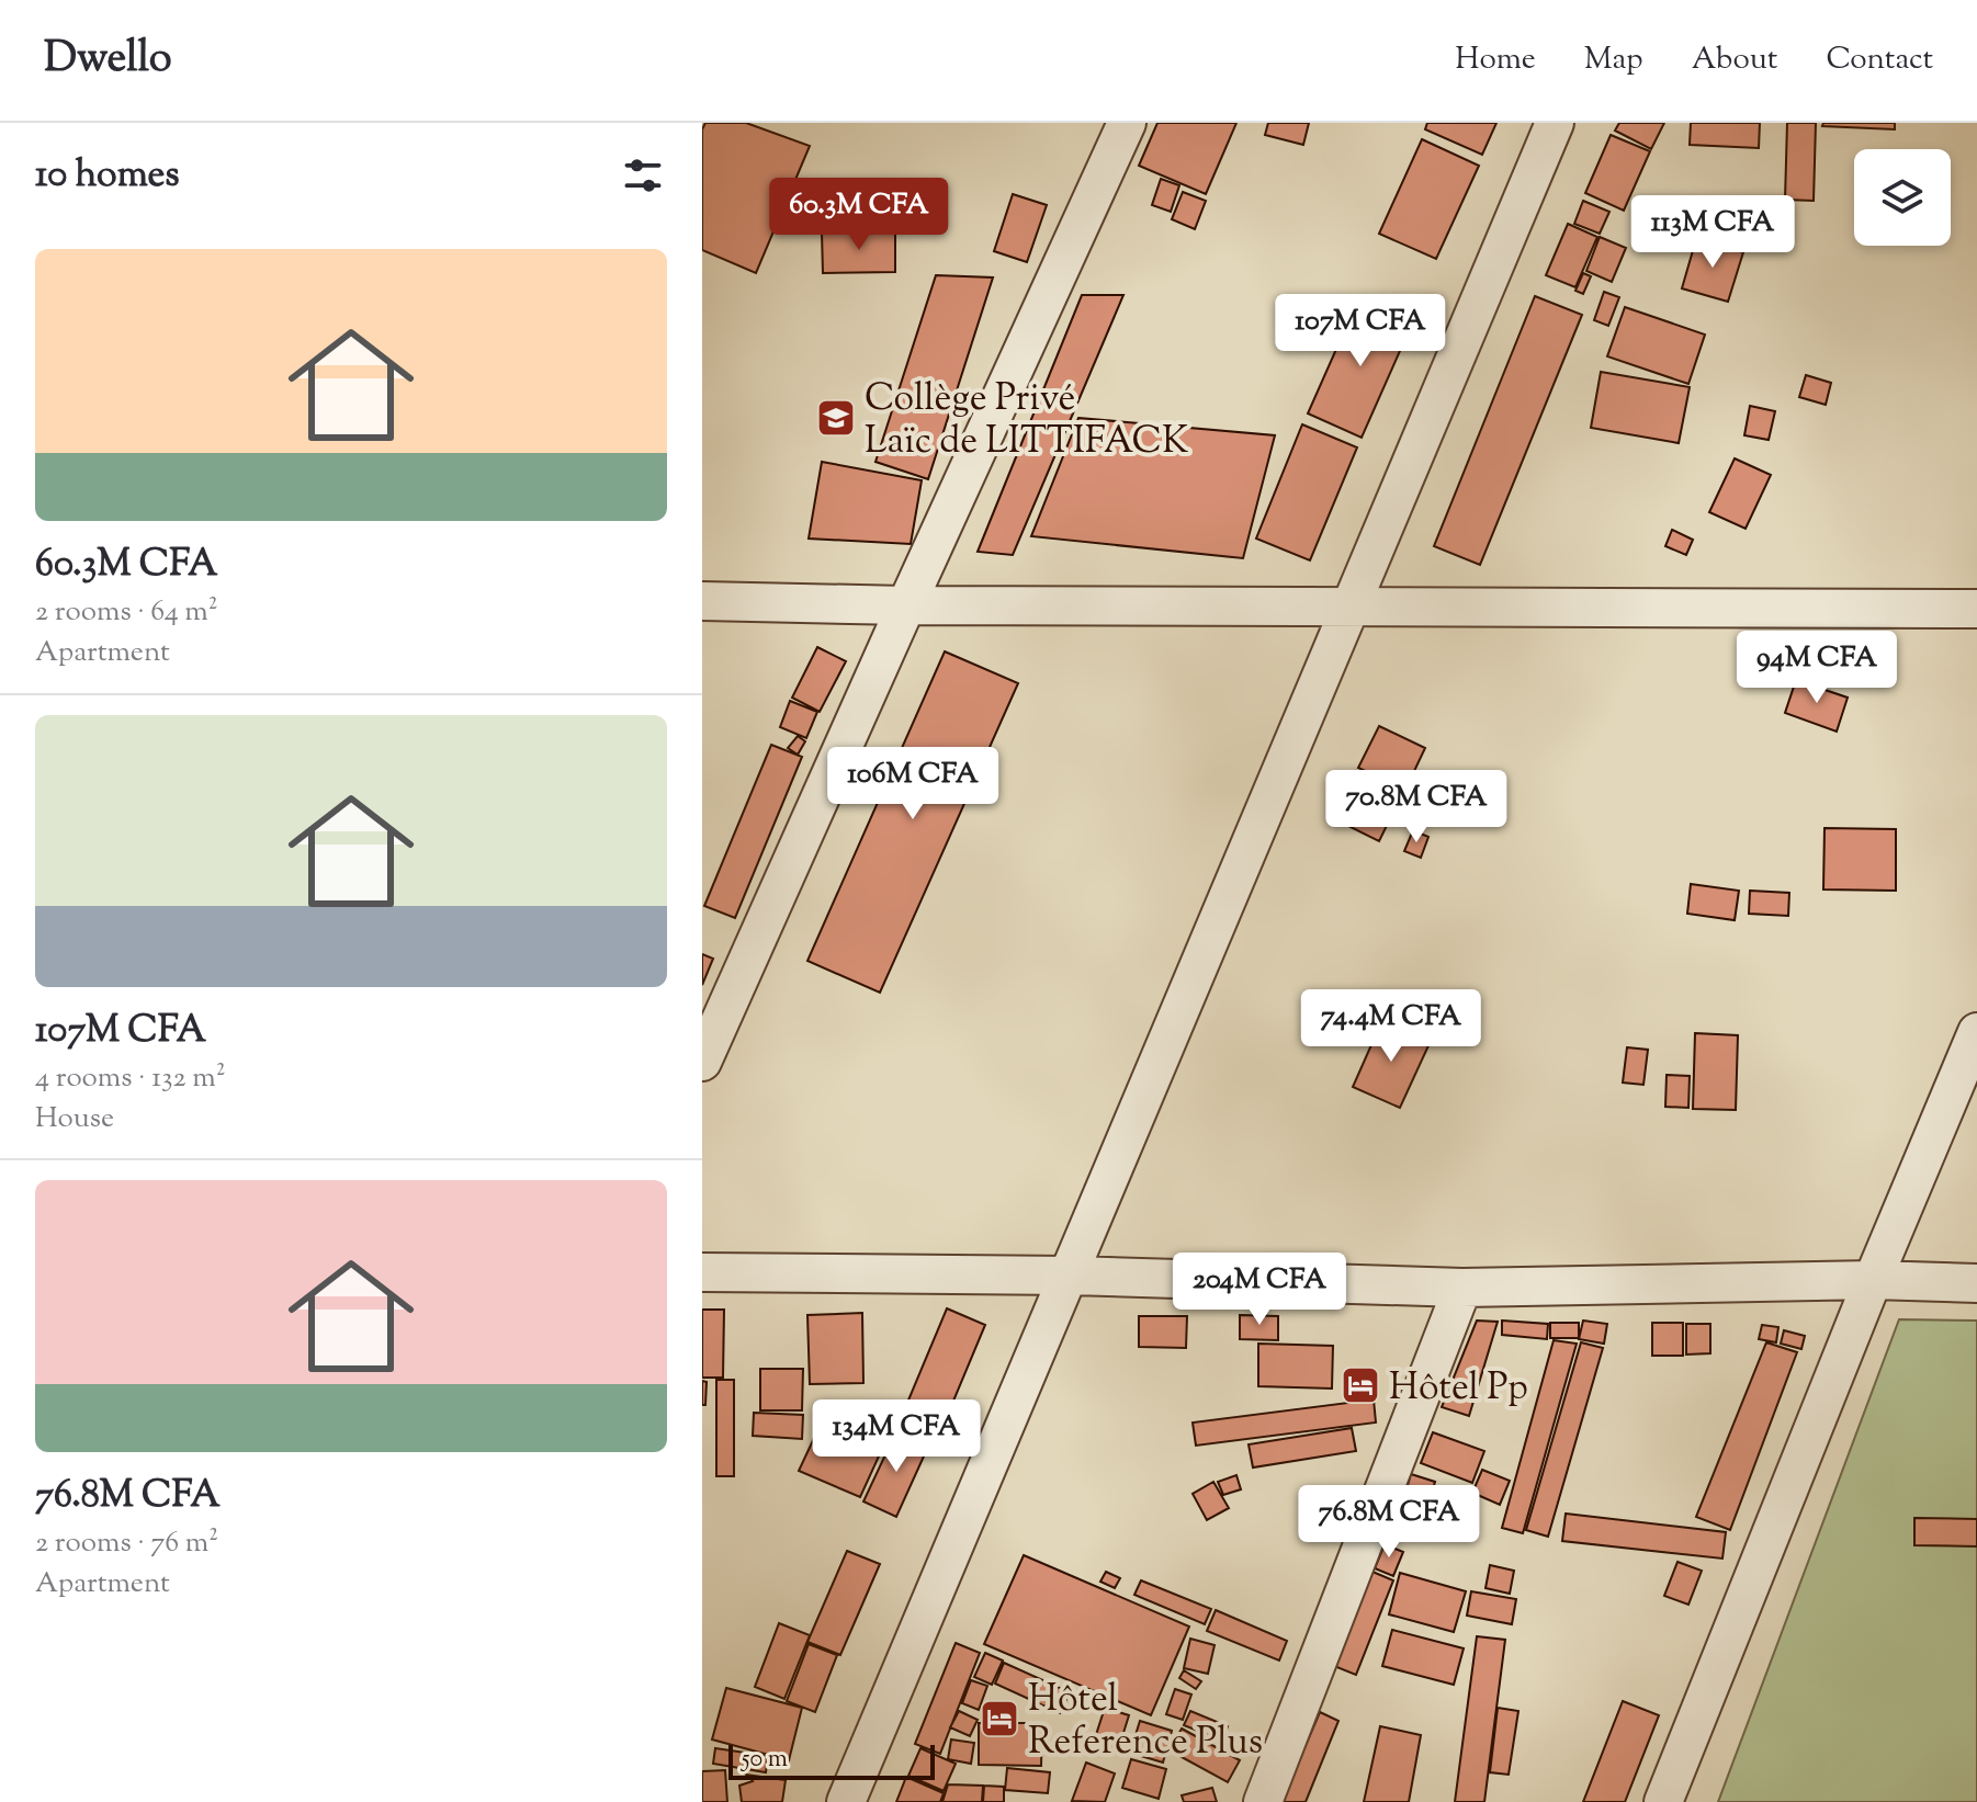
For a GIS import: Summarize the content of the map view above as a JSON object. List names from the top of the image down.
{
  "places": {
    "school or university": ["Collège Privé Laïc de LITTIFACK"],
    "hotel": ["Hôtel Pp", "Hôtel Reference Plus"]
  },
  "scale_bar": "50 m",
  "page": {
    "header": "Dwello",
    "nav": [
      "Home",
      "Map",
      "About",
      "Contact"
    ],
    "heading": "10 homes",
    "price": [
      "60.3M CFA",
      "113M CFA",
      "107M CFA",
      "94M CFA",
      "106M CFA",
      "70.8M CFA",
      "74.4M CFA",
      "204M CFA",
      "134M CFA",
      "76.8M CFA"
    ],
    "list": [
      {
        "name": "60.3M CFA",
        "note": "2 rooms · 64 m² · Apartment"
      },
      {
        "name": "107M CFA",
        "note": "4 rooms · 132 m² · House"
      },
      {
        "name": "76.8M CFA",
        "note": "2 rooms · 76 m² · Apartment"
      }
    ],
    "scale": "50 m"
  }
}
